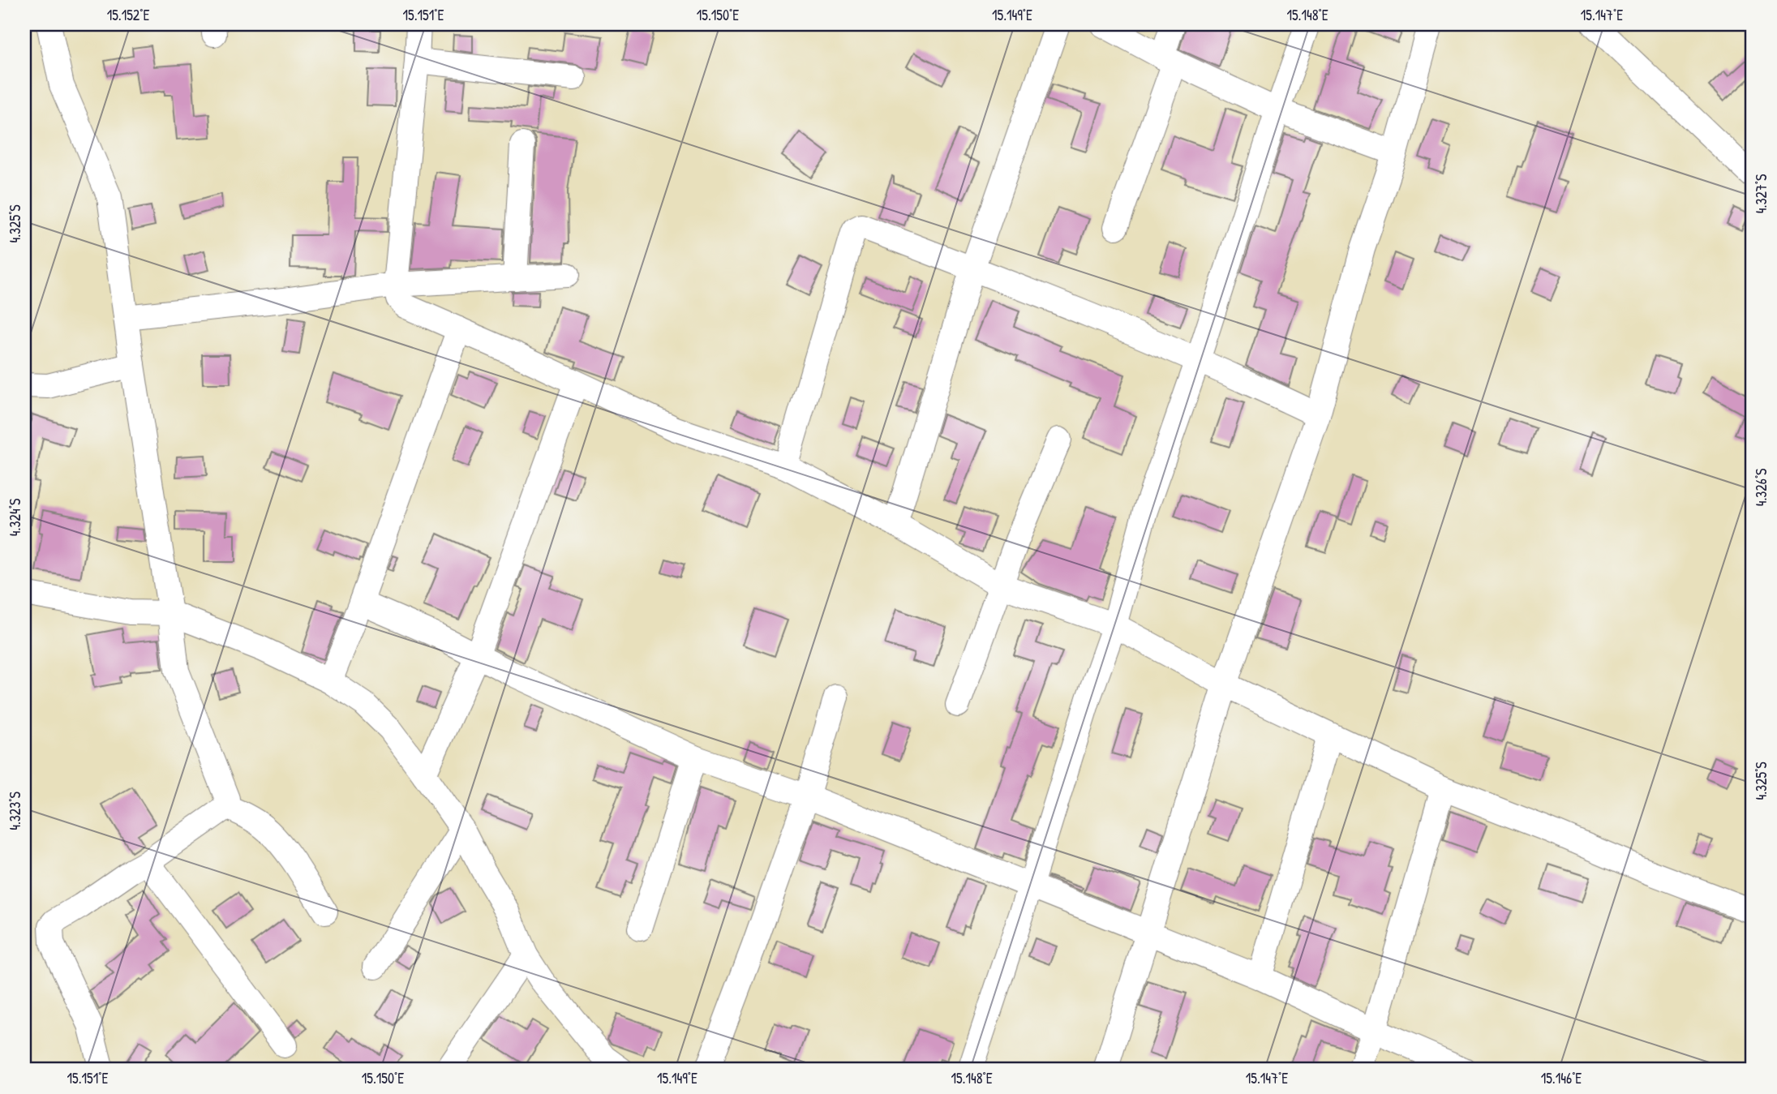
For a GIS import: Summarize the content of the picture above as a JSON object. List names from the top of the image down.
{
  "coordinates": [
    "15.152°E",
    "15.151°E",
    "15.150°E",
    "15.149°E",
    "15.148°E",
    "15.147°E",
    "4.327°S",
    "4.325°S",
    "4.326°S",
    "4.324°S",
    "4.323°S",
    "15.146°E"
  ]
}
